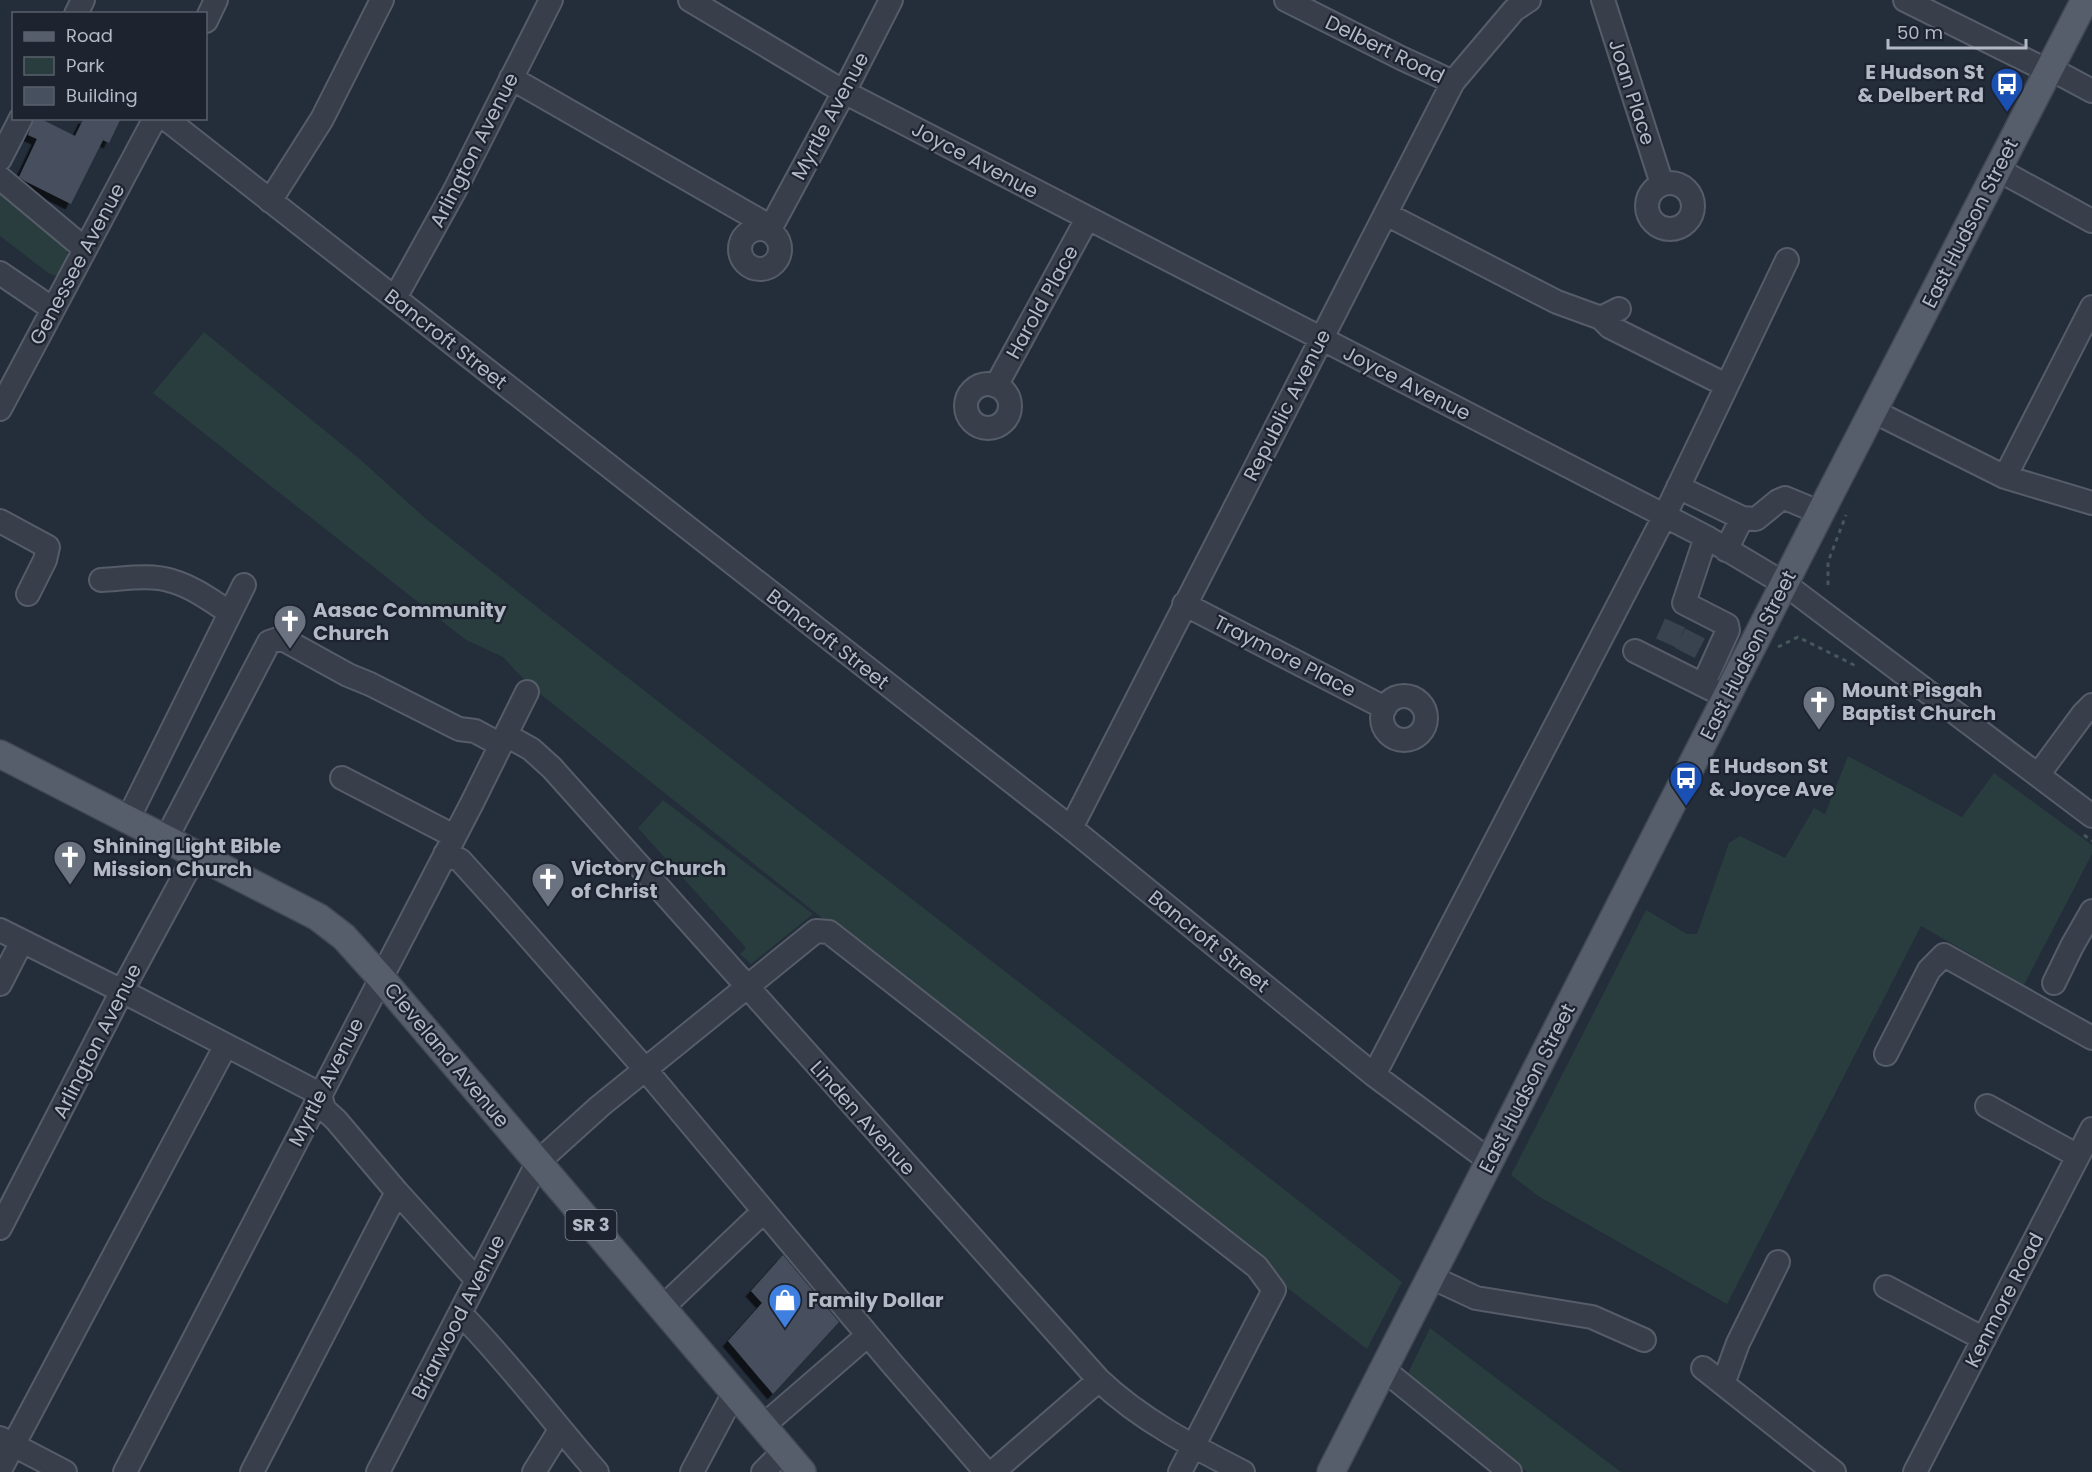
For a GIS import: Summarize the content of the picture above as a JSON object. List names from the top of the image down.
{
  "streets": {
    "main road": ["East Hudson Street", "Cleveland Avenue", "SR 3"],
    "street": [
      "Delbert Road",
      "Joan Place",
      "Myrtle Avenue",
      "Arlington Avenue",
      "Joyce Avenue",
      "Genessee Avenue",
      "Harold Place",
      "Bancroft Street",
      "Republic Avenue",
      "Traymore Place",
      "Linden Avenue",
      "Kenmore Road",
      "Briarwood Avenue"
    ]
  },
  "crossings": [
    ["Delbert Road", "Republic Avenue"],
    ["Myrtle Avenue", "Arlington Avenue"],
    ["Myrtle Avenue", "Joyce Avenue"],
    ["Myrtle Avenue", "Cleveland Avenue"],
    ["Myrtle Avenue", "Linden Avenue"],
    ["Arlington Avenue", "Bancroft Street"],
    ["Arlington Avenue", "Cleveland Avenue"],
    ["Joyce Avenue", "East Hudson Street"],
    ["Joyce Avenue", "Harold Place"],
    ["Joyce Avenue", "Republic Avenue"],
    ["East Hudson Street", "Bancroft Street"],
    ["Bancroft Street", "Republic Avenue"],
    ["Republic Avenue", "Traymore Place"],
    ["Cleveland Avenue", "Linden Avenue"],
    ["Cleveland Avenue", "Briarwood Avenue"],
    ["Linden Avenue", "Briarwood Avenue"]
  ],
  "places": {
    "bus stop": ["E Hudson St & Delbert Rd", "E Hudson St & Joyce Ave"],
    "church": [
      "Aasac Community Church",
      "Mount Pisgah Baptist Church",
      "Shining Light Bible Mission Church",
      "Victory Church of Christ"
    ],
    "shop": ["Family Dollar"]
  },
  "legend": ["Road", "Park", "Building"],
  "scale_bar": "50 m"
}
